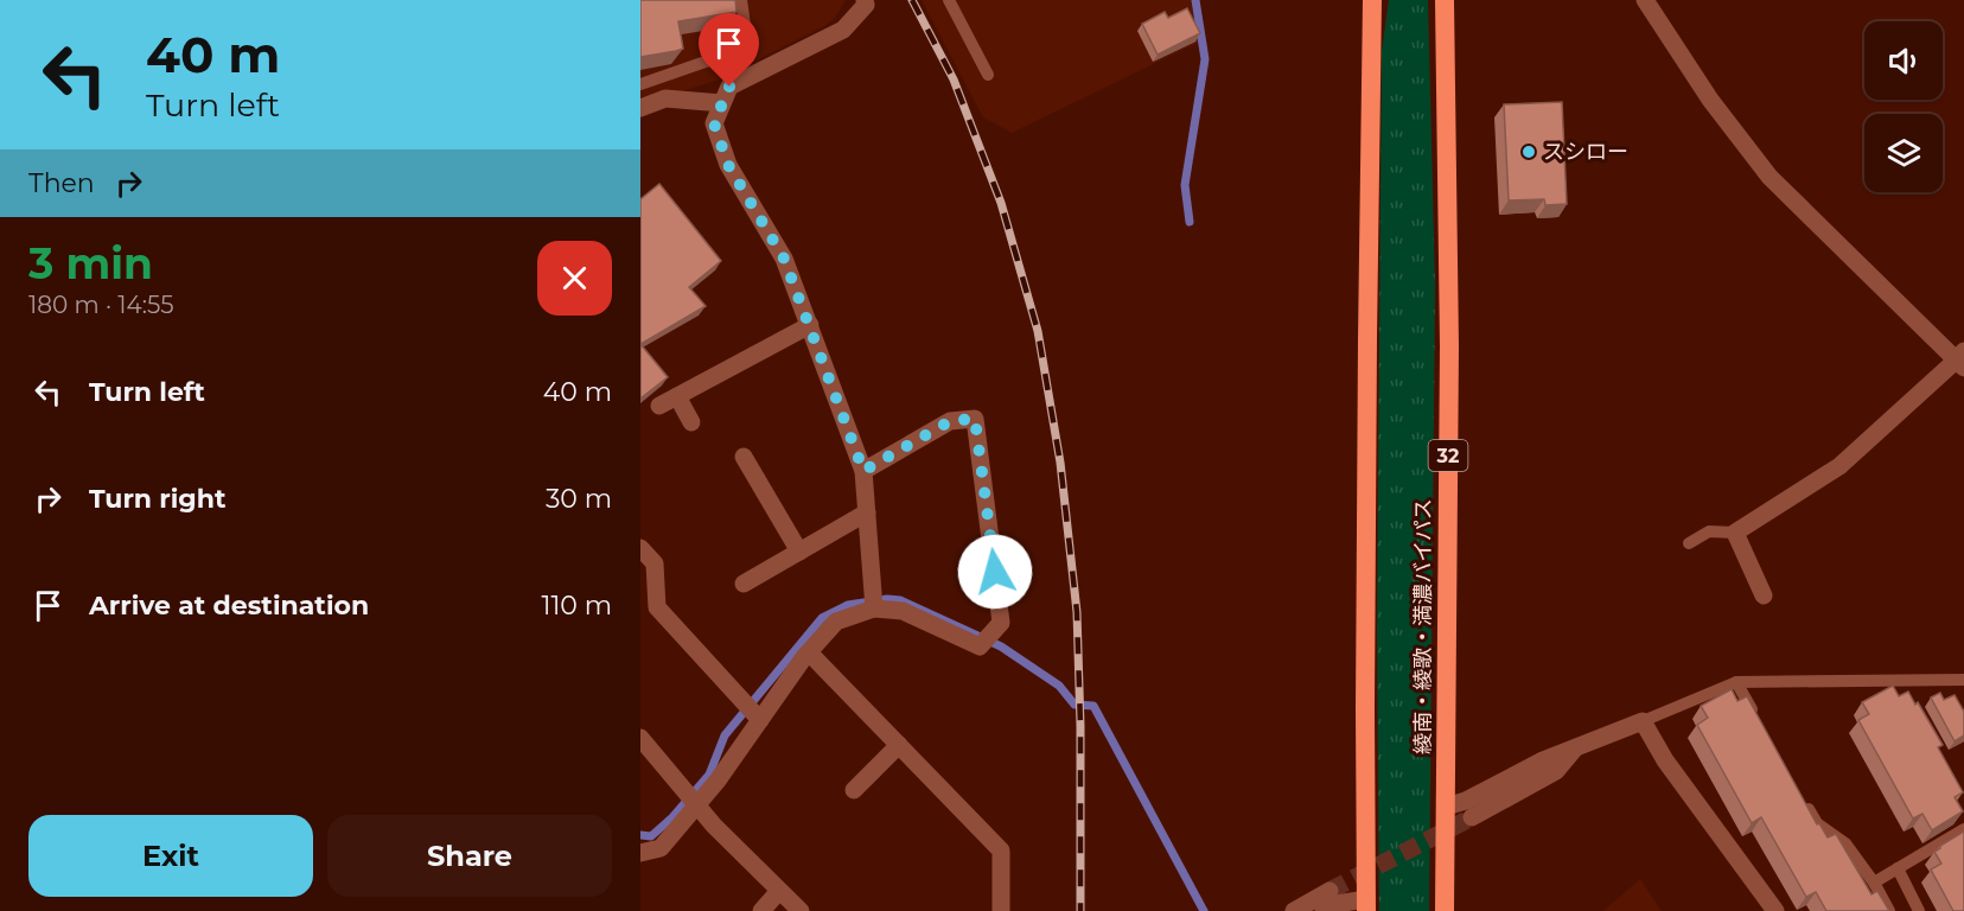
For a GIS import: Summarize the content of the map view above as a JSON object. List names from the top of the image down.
{
  "streets": {
    "highway": ["32", "綾南・綾歌・満濃バイパス"]
  },
  "places": ["スシロー"],
  "page": {
    "turn": ["40 m", "Turn left"],
    "then": "Then",
    "heading": ["3 min", "180 m · 14:55"],
    "list": [
      {
        "name": "Turn left",
        "value": "40 m"
      },
      {
        "name": "Turn right",
        "value": "30 m"
      },
      {
        "name": "Arrive at destination",
        "value": "110 m"
      }
    ],
    "buttons": ["Exit", "Share"]
  }
}
